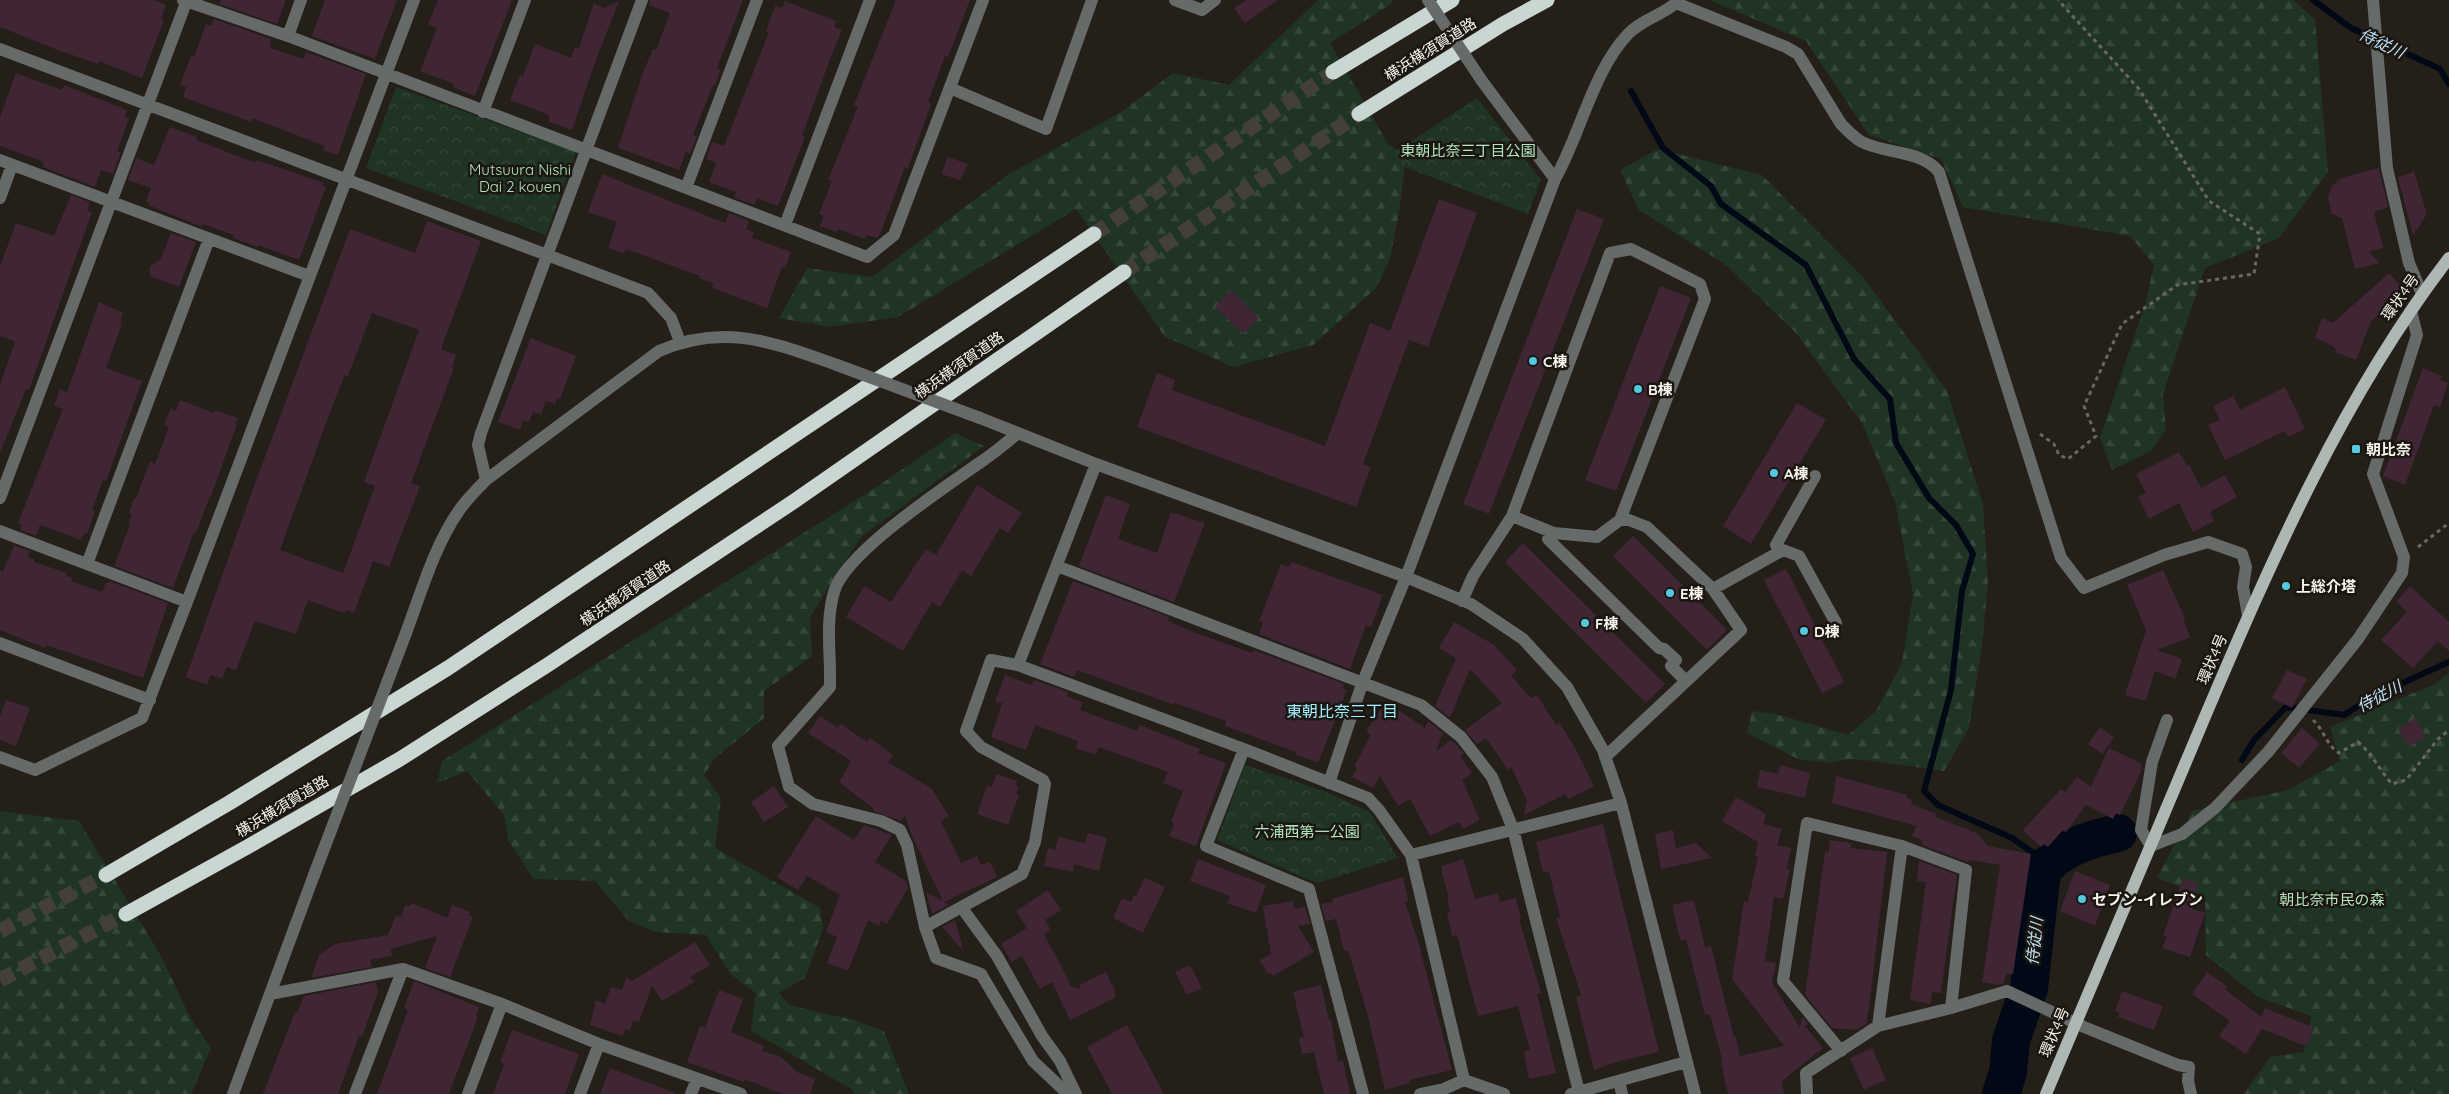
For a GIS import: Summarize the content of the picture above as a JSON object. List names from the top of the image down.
{
  "streets": {
    "highway": ["横浜横須賀道路"],
    "main road": ["環状4号"]
  },
  "districts": ["東朝比奈三丁目"],
  "water": ["侍従川"],
  "parks": [
    "東朝比奈三丁目公園",
    "Mutsuura Nishi Dai 2 kouen",
    "六浦西第一公園",
    "朝比奈市民の森"
  ],
  "places": {
    "other": [
      "C棟",
      "B棟",
      "A棟",
      "上総介塔",
      "E棟",
      "F棟",
      "D棟",
      "セブン-イレブン"
    ],
    "transit": ["朝比奈"]
  }
}
